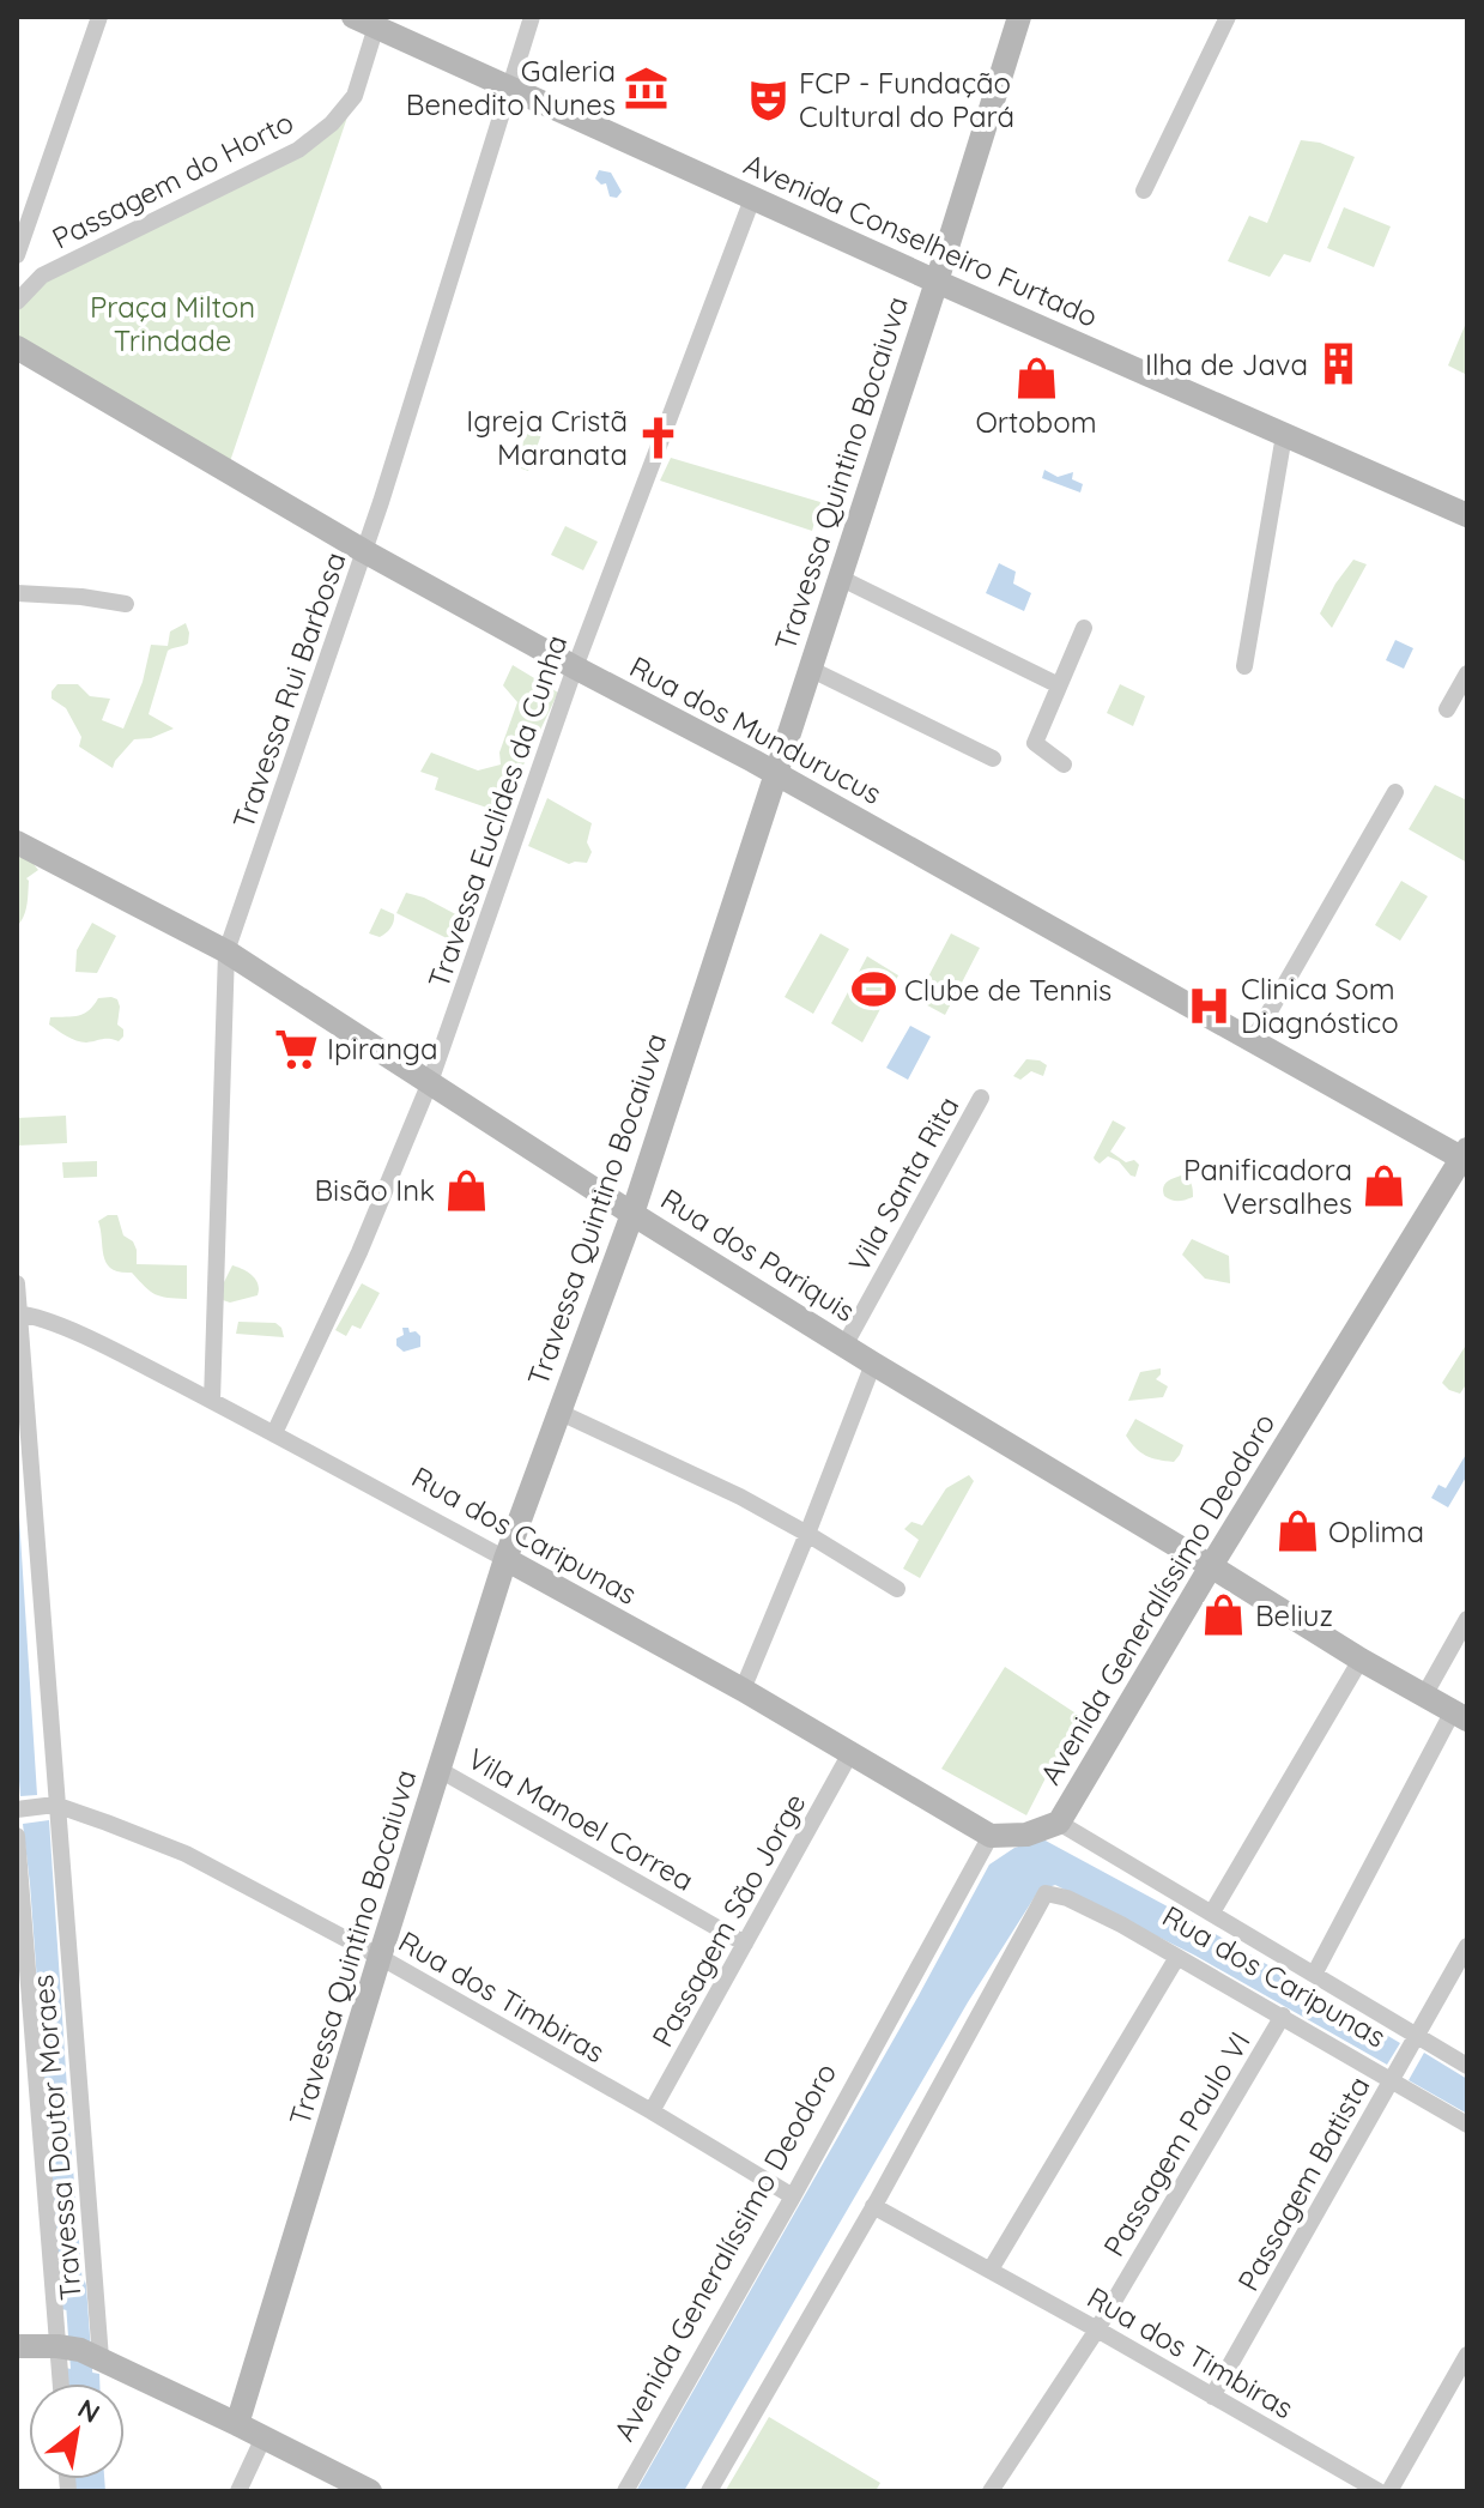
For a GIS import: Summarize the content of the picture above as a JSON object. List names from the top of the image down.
{
  "streets": {
    "street": [
      "Passagem do Horto",
      "Avenida Conselheiro Furtado",
      "Travessa Quintino Bocaiuva",
      "Travessa Rui Barbosa",
      "Rua dos Mundurucus",
      "Travessa Euclides da Cunha",
      "Vila Santa Rita",
      "Rua dos Pariquis",
      "Rua dos Caripunas",
      "Avenida Generalíssimo Deodoro",
      "Vila Manoel Correa",
      "Passagem São Jorge",
      "Rua dos Timbiras",
      "Travessa Doutor Moraes",
      "Passagem Paulo VI",
      "Passagem Batista"
    ]
  },
  "crossings": [
    ["Passagem do Horto", "Avenida Conselheiro Furtado"],
    ["Avenida Conselheiro Furtado", "Travessa Quintino Bocaiuva"],
    ["Avenida Conselheiro Furtado", "Travessa Rui Barbosa"],
    ["Avenida Conselheiro Furtado", "Travessa Euclides da Cunha"],
    ["Travessa Quintino Bocaiuva", "Rua dos Mundurucus"],
    ["Travessa Quintino Bocaiuva", "Rua dos Pariquis"],
    ["Travessa Quintino Bocaiuva", "Rua dos Caripunas"],
    ["Travessa Quintino Bocaiuva", "Vila Manoel Correa"],
    ["Travessa Quintino Bocaiuva", "Rua dos Timbiras"],
    ["Travessa Rui Barbosa", "Rua dos Mundurucus"],
    ["Travessa Rui Barbosa", "Rua dos Pariquis"],
    ["Travessa Rui Barbosa", "Rua dos Caripunas"],
    ["Rua dos Mundurucus", "Travessa Euclides da Cunha"],
    ["Rua dos Mundurucus", "Avenida Generalíssimo Deodoro"],
    ["Travessa Euclides da Cunha", "Rua dos Pariquis"],
    ["Travessa Euclides da Cunha", "Rua dos Caripunas"],
    ["Vila Santa Rita", "Rua dos Pariquis"],
    ["Rua dos Pariquis", "Avenida Generalíssimo Deodoro"],
    ["Rua dos Caripunas", "Avenida Generalíssimo Deodoro"],
    ["Rua dos Caripunas", "Passagem São Jorge"],
    ["Rua dos Caripunas", "Rua dos Timbiras"],
    ["Rua dos Caripunas", "Travessa Doutor Moraes"],
    ["Rua dos Caripunas", "Passagem Paulo VI"],
    ["Rua dos Caripunas", "Passagem Batista"],
    ["Avenida Generalíssimo Deodoro", "Rua dos Timbiras"],
    ["Vila Manoel Correa", "Passagem São Jorge"],
    ["Passagem São Jorge", "Rua dos Timbiras"],
    ["Rua dos Timbiras", "Travessa Doutor Moraes"],
    ["Rua dos Timbiras", "Passagem Paulo VI"],
    ["Rua dos Timbiras", "Passagem Batista"]
  ],
  "parks": ["Praça Milton Trindade"],
  "places": {
    "museum": ["Galeria Benedito Nunes"],
    "theatre": ["FCP - Fundação Cultural do Pará"],
    "building": ["Ilha de Java"],
    "shop": [
      "Ortobom",
      "Panificadora Versalhes",
      "Bisão Ink",
      "Oplima",
      "Beliuz"
    ],
    "church": ["Igreja Cristã Maranata"],
    "sports": ["Clube de Tennis"],
    "hospital": ["Clinica Som Diagnóstico"],
    "supermarket": ["Ipiranga"]
  },
  "north": "top right"
}
